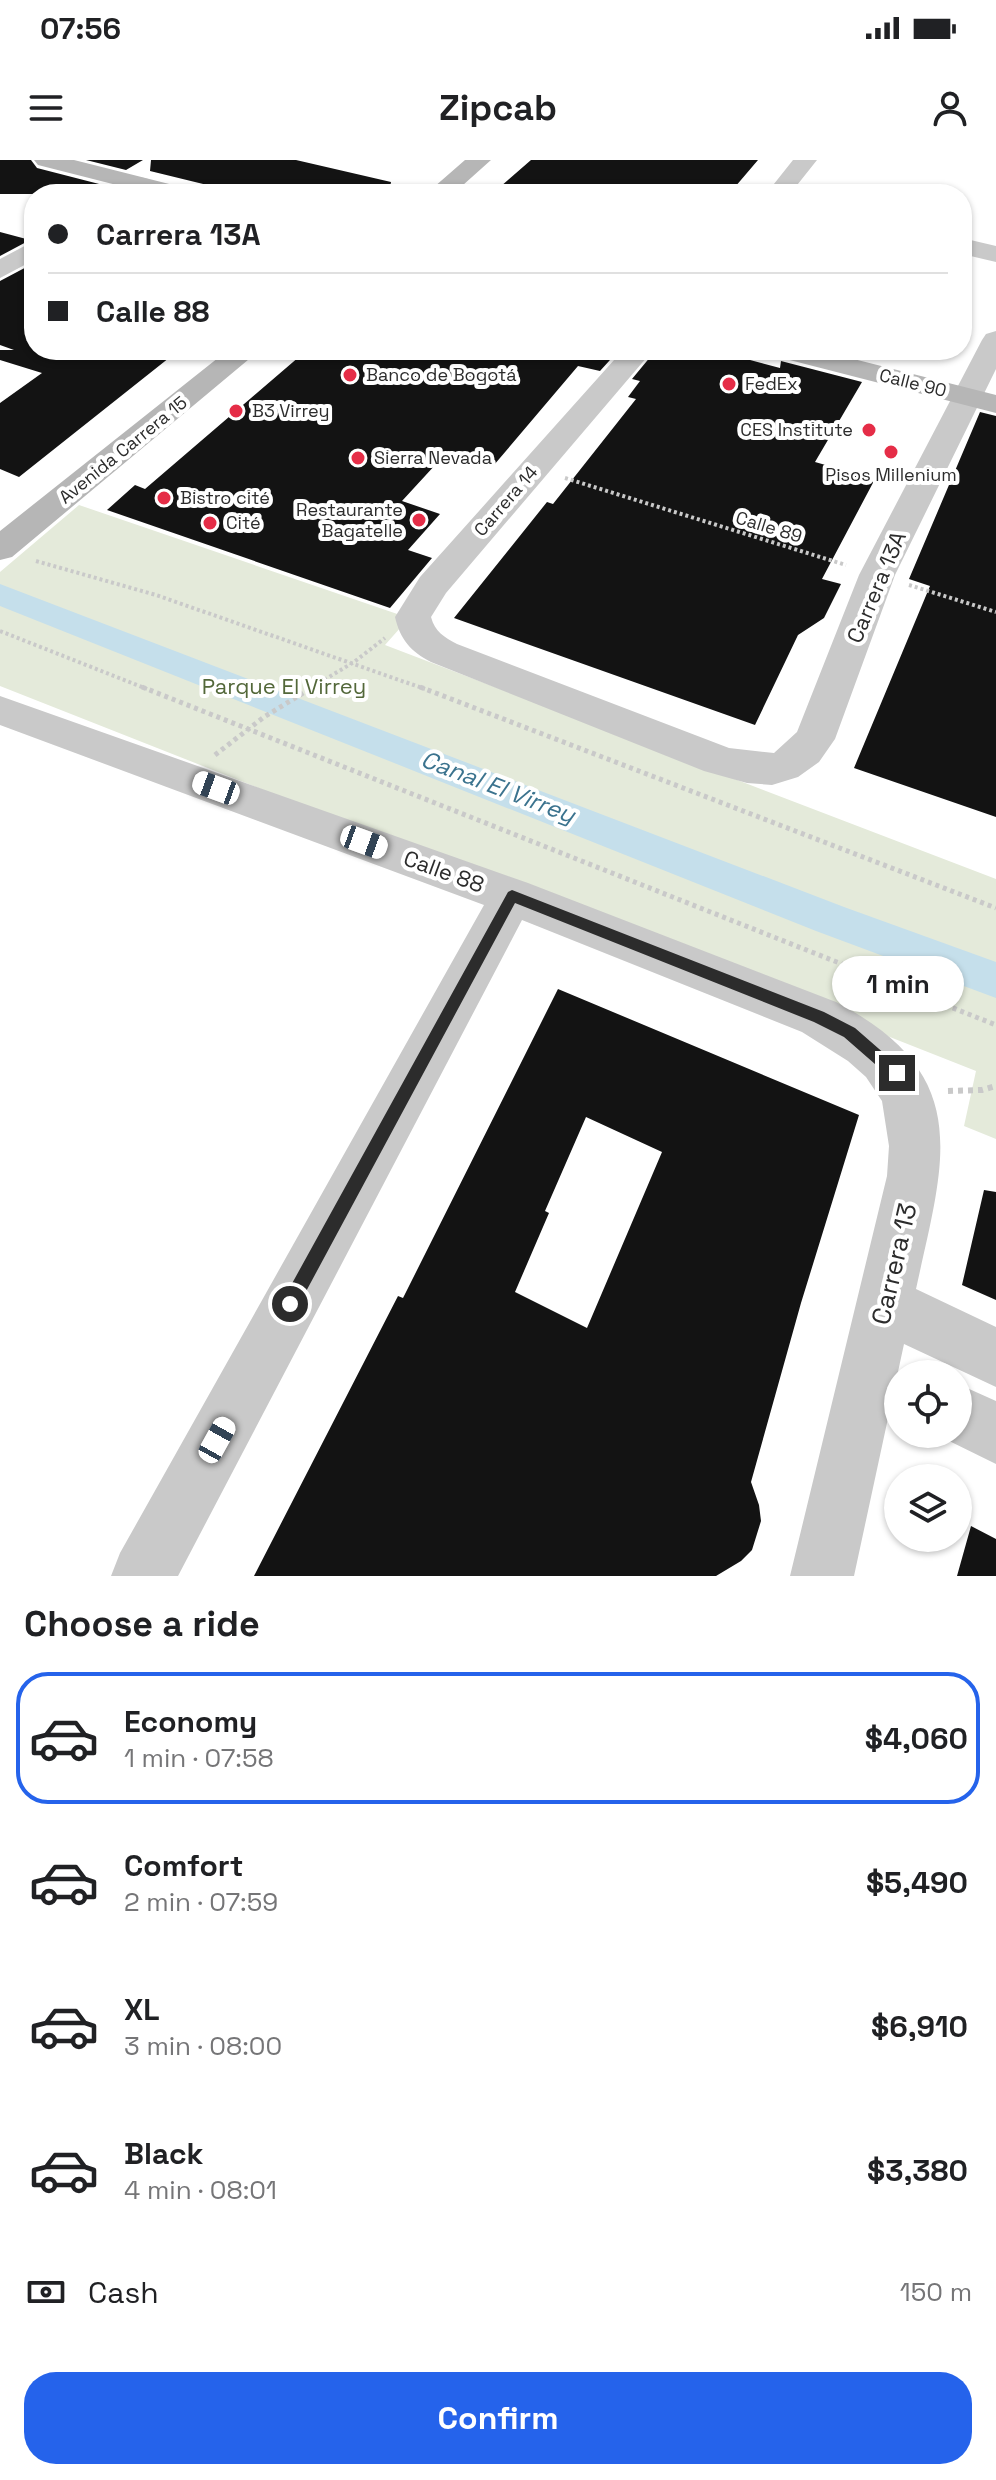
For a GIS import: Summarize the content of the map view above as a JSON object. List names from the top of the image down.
{
  "streets": {
    "main road": ["Calle 90", "Avenida Carrera 15"],
    "street": [
      "Carrera 14",
      "Carrera 13A",
      "Calle 88",
      "Carrera 13"
    ],
    "path": ["Calle 89"]
  },
  "crossings": [
    ["Calle 90", "Carrera 13A"],
    ["Carrera 14", "Calle 89"],
    ["Carrera 14", "Carrera 13A"],
    ["Calle 89", "Carrera 13A"],
    ["Calle 88", "Carrera 13"]
  ],
  "water": ["Canal El Virrey"],
  "parks": ["Parque El Virrey"],
  "places": [
    "Banco de Bogotá",
    "FedEx",
    "B3 Virrey",
    "CES Institute",
    "Pisos Millenium",
    "Sierra Nevada",
    "Bistro cité",
    "Restaurante Bagatelle",
    "Cité"
  ],
  "page": {
    "status": "07:56",
    "header": "Zipcab",
    "banner": ["Carrera 13A", "Calle 88"],
    "bubble": "1 min",
    "heading": "Choose a ride",
    "list": [
      {
        "name": "Economy",
        "note": "1 min · 07:58",
        "value": "$4,060"
      },
      {
        "name": "Comfort",
        "note": "2 min · 07:59",
        "value": "$5,490"
      },
      {
        "name": "XL",
        "note": "3 min · 08:00",
        "value": "$6,910"
      },
      {
        "name": "Black",
        "note": "4 min · 08:01",
        "value": "$3,380"
      }
    ],
    "pay": ["Cash", "150 m"],
    "buttons": "Confirm"
  }
}
